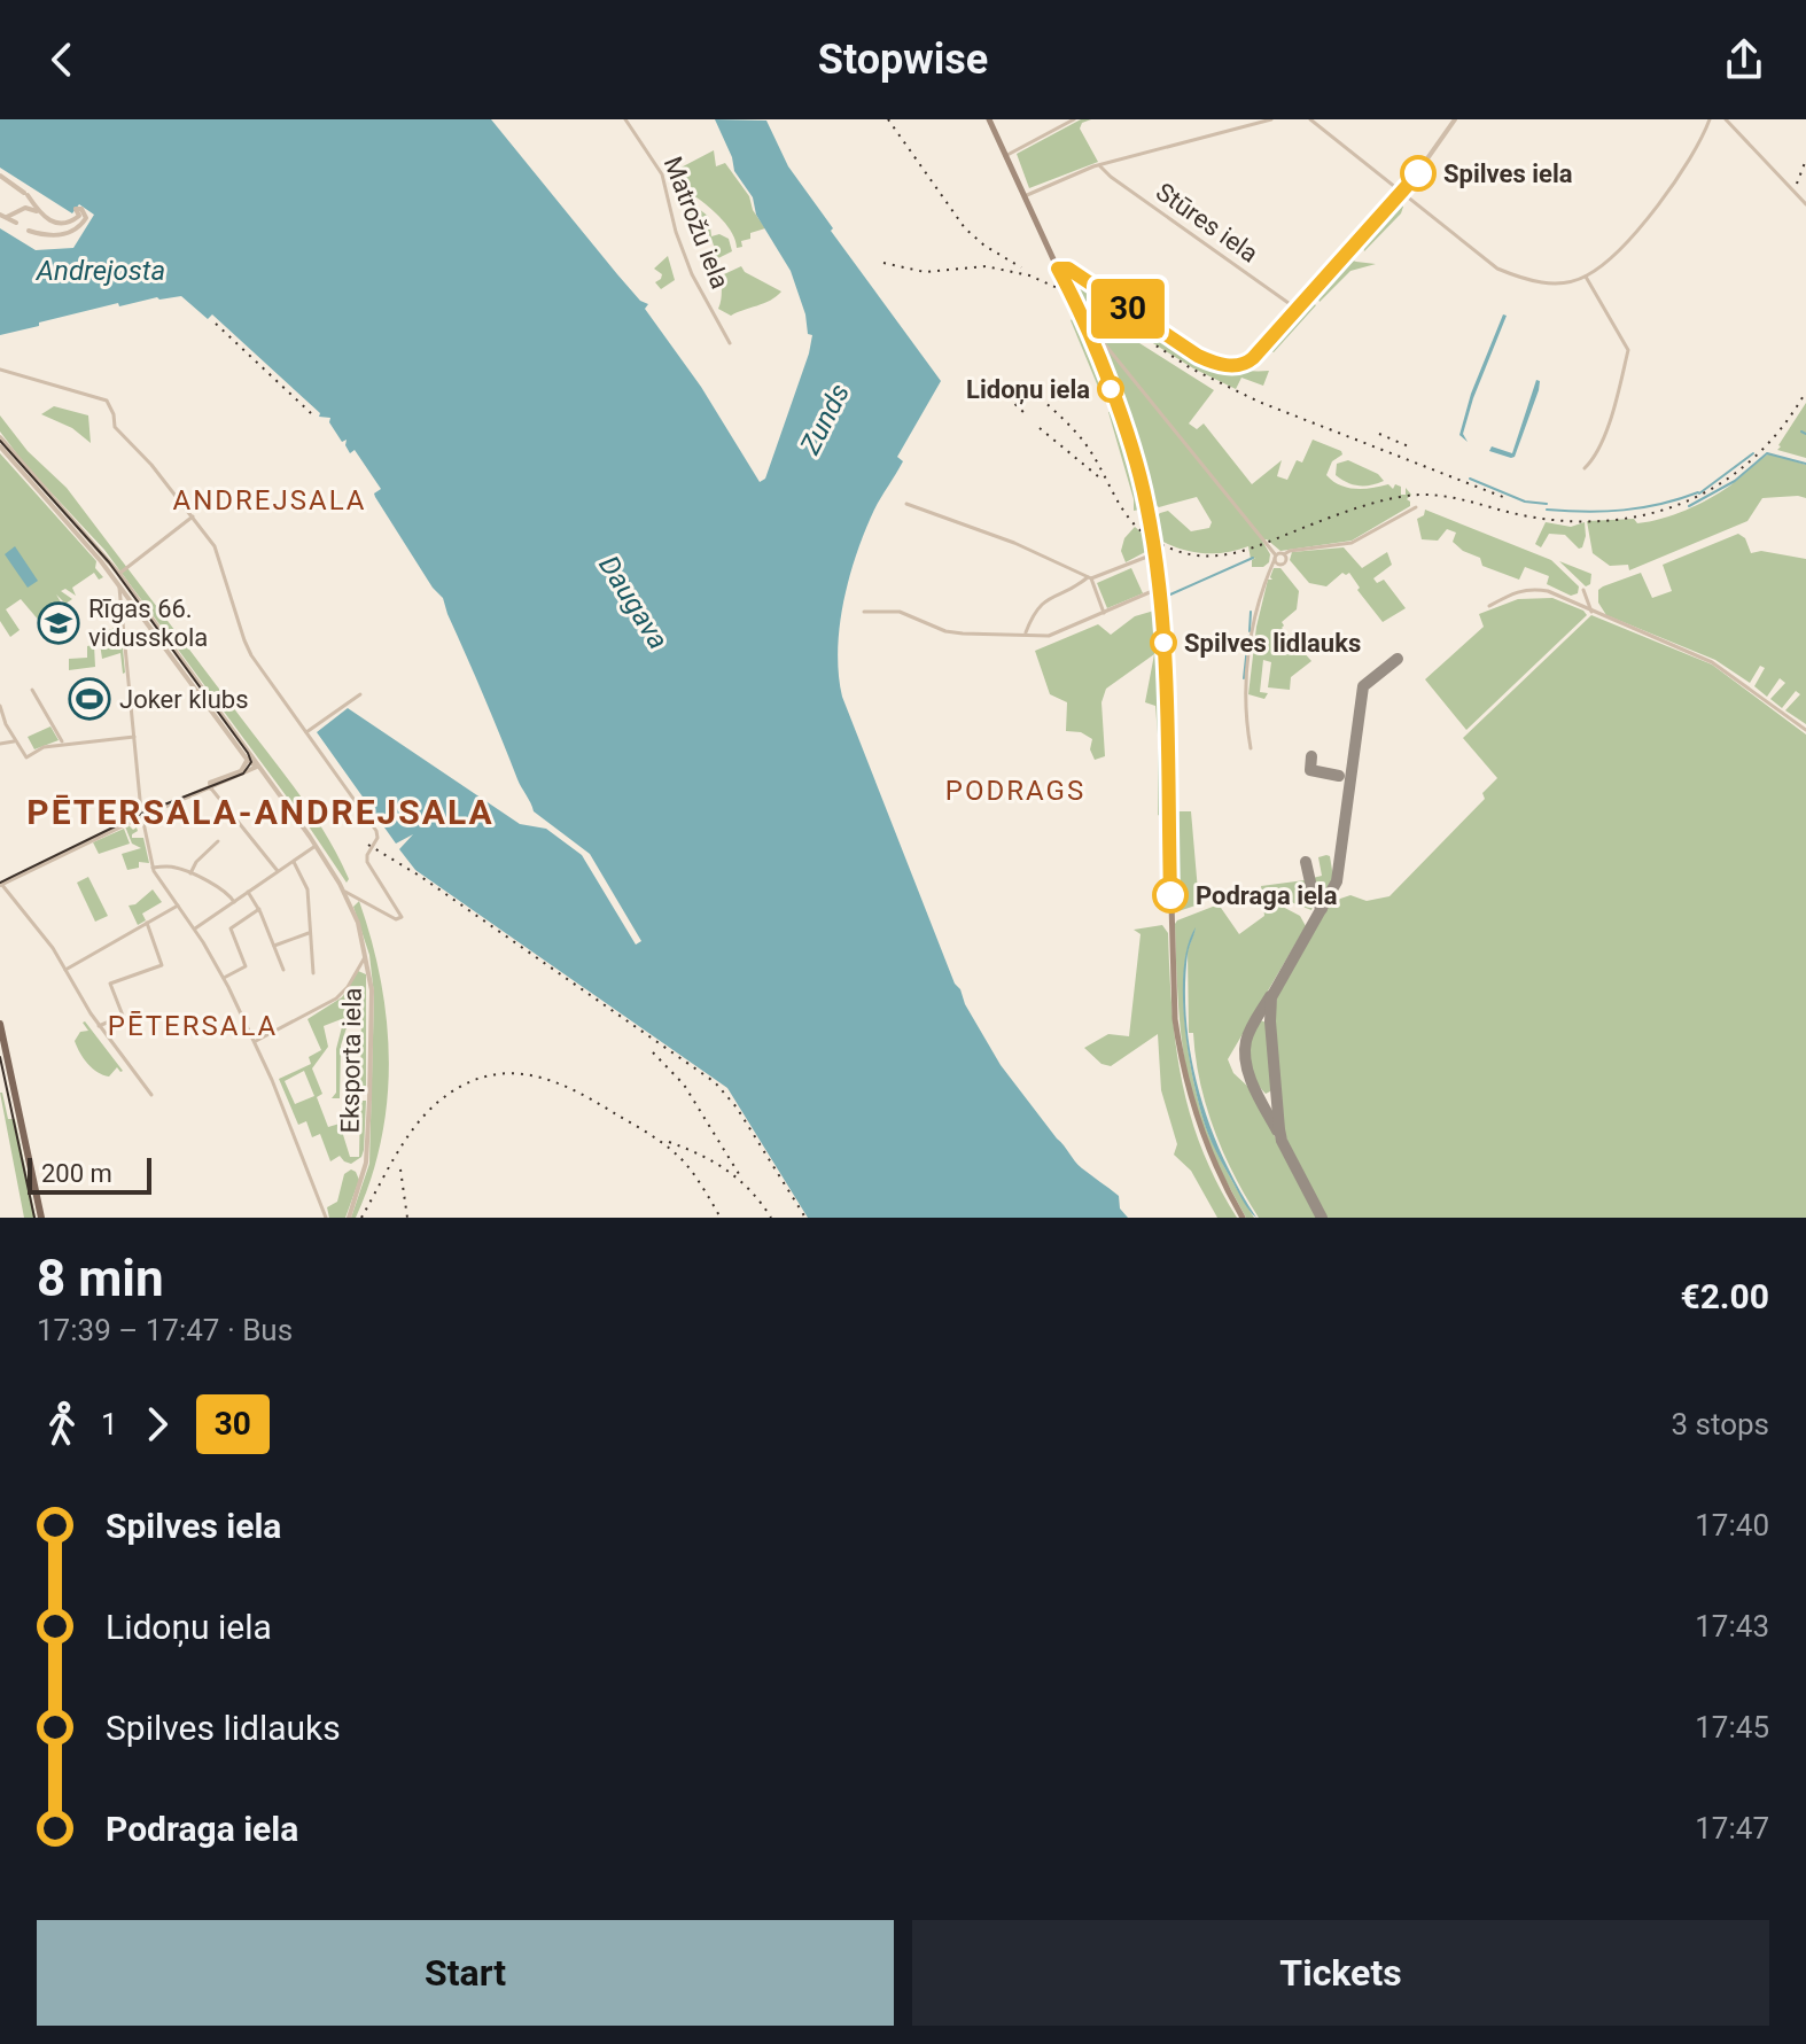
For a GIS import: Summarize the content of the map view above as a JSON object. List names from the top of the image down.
{
  "streets": {
    "street": ["Matrožu iela", "Stūres iela", "Eksporta iela"]
  },
  "districts": [
    "ANDREJSALA",
    "PODRAGS",
    "PĒTERSALA-ANDREJSALA",
    "PĒTERSALA"
  ],
  "water": ["Andrejosta", "Zunds", "Daugava"],
  "places": {
    "other": [
      "Spilves iela",
      "Lidoņu iela",
      "Spilves lidlauks",
      "Podraga iela"
    ],
    "school or university": ["Rīgas 66. vidusskola"],
    "sports": ["Joker klubs"]
  },
  "lines": ["bus line 30"],
  "scale_bar": "200 m",
  "page": {
    "header": "Stopwise",
    "on_map": "30",
    "scale": "200 m",
    "heading": ["8 min", "17:39 – 17:47 · Bus", "€2.00"],
    "legs": ["1", "30", "3 stops"],
    "list": [
      {
        "name": "Spilves iela",
        "value": "17:40"
      },
      {
        "name": "Lidoņu iela",
        "value": "17:43"
      },
      {
        "name": "Spilves lidlauks",
        "value": "17:45"
      },
      {
        "name": "Podraga iela",
        "value": "17:47"
      }
    ],
    "buttons": ["Start", "Tickets"]
  }
}
